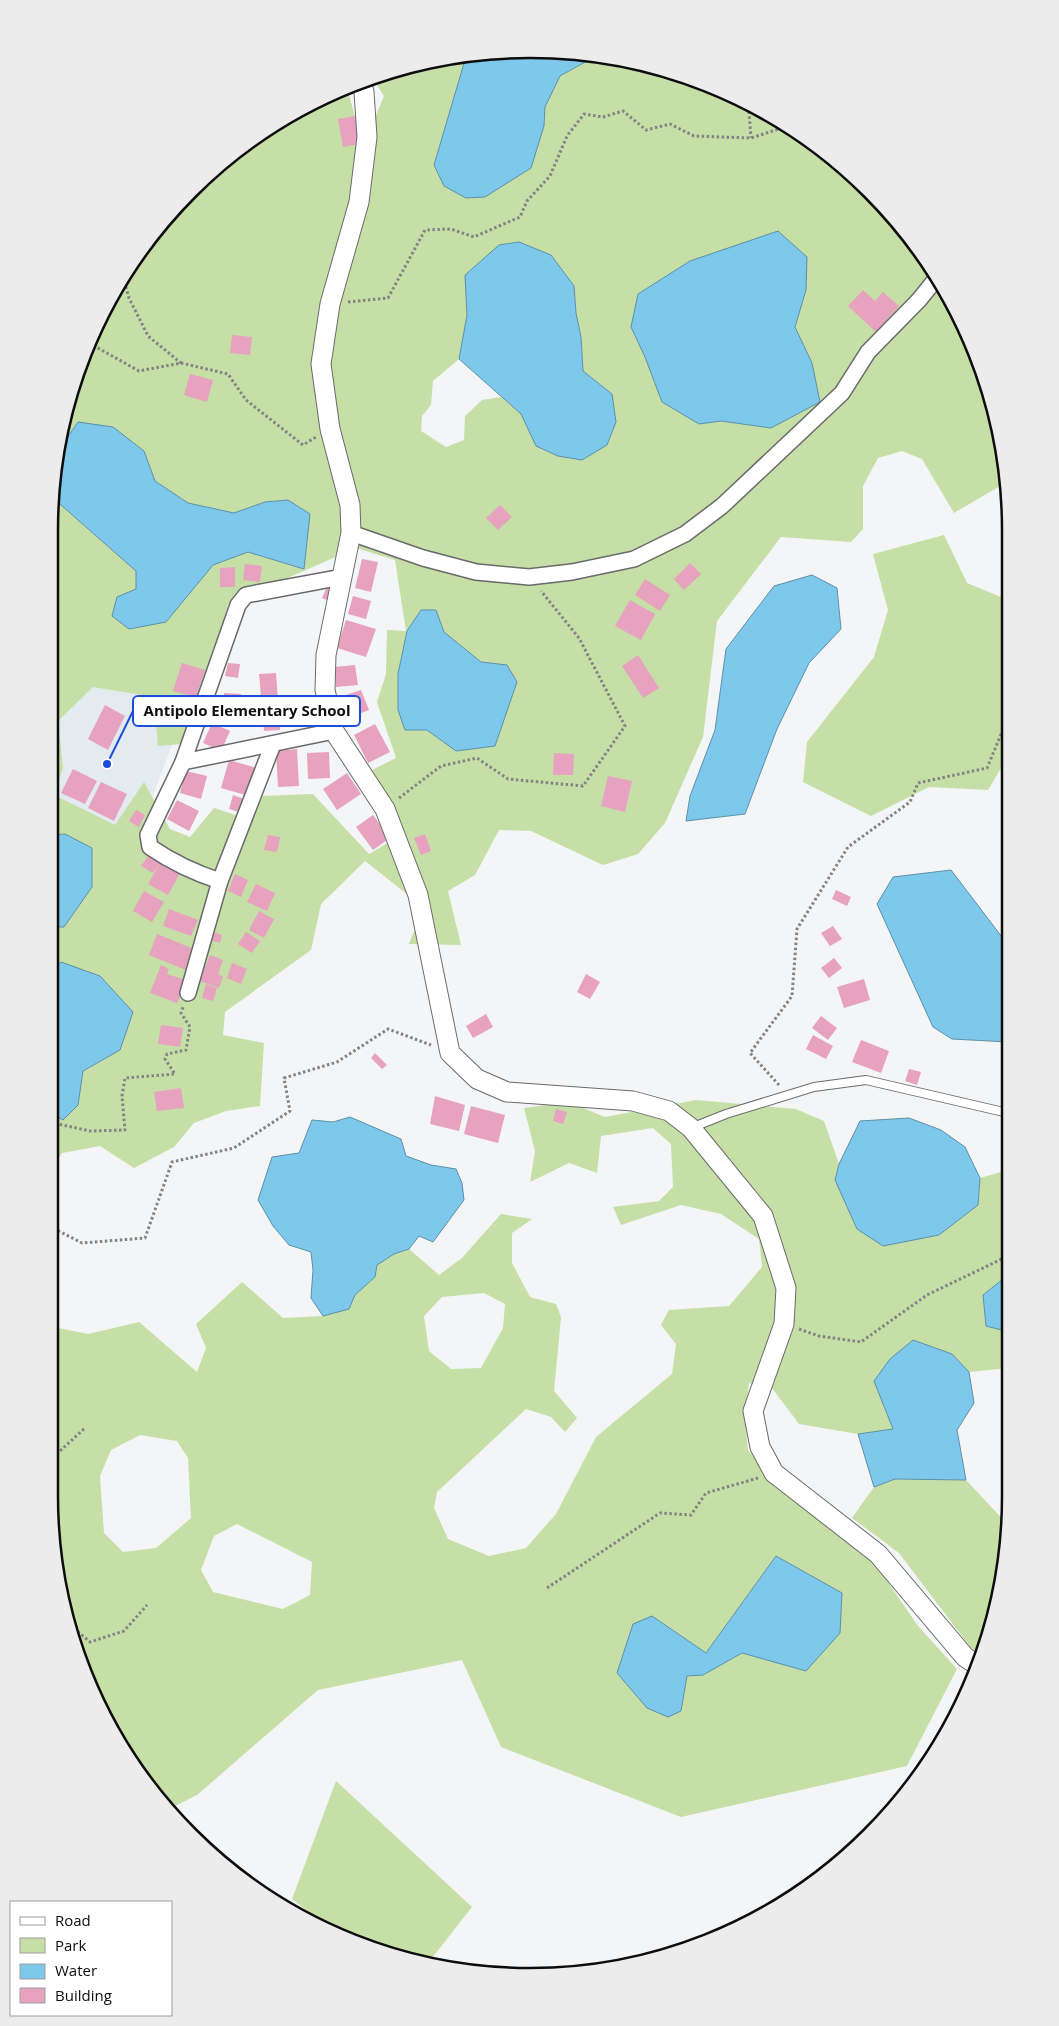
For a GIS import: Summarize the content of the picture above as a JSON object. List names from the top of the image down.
{
  "places": ["Antipolo Elementary School"],
  "legend": [
    "Road",
    "Park",
    "Water",
    "Building"
  ]
}
